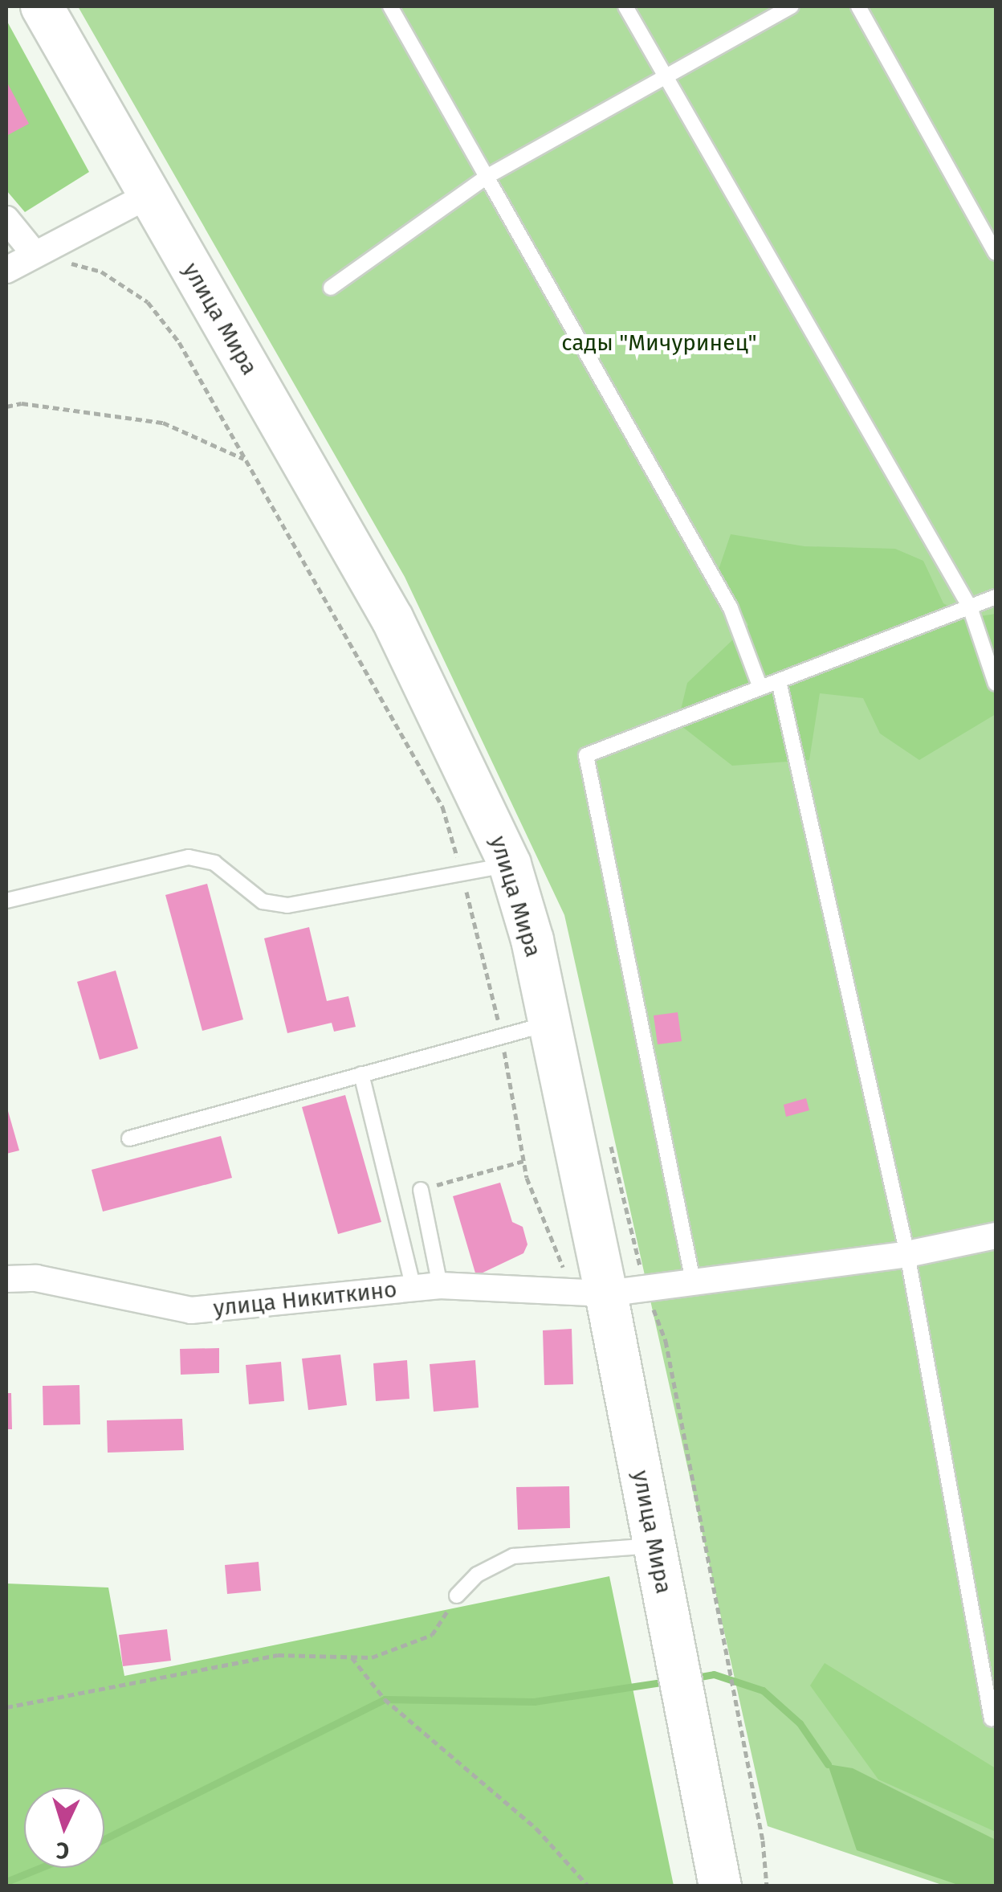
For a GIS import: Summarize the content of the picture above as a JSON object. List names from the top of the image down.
{
  "streets": {
    "main road": ["улица Мира"],
    "street": ["улица Никиткино"]
  },
  "crossings": [
    ["улица Мира", "улица Никиткино"]
  ],
  "parks": ["сады \"Мичуринец\""],
  "north": "bottom"
}
